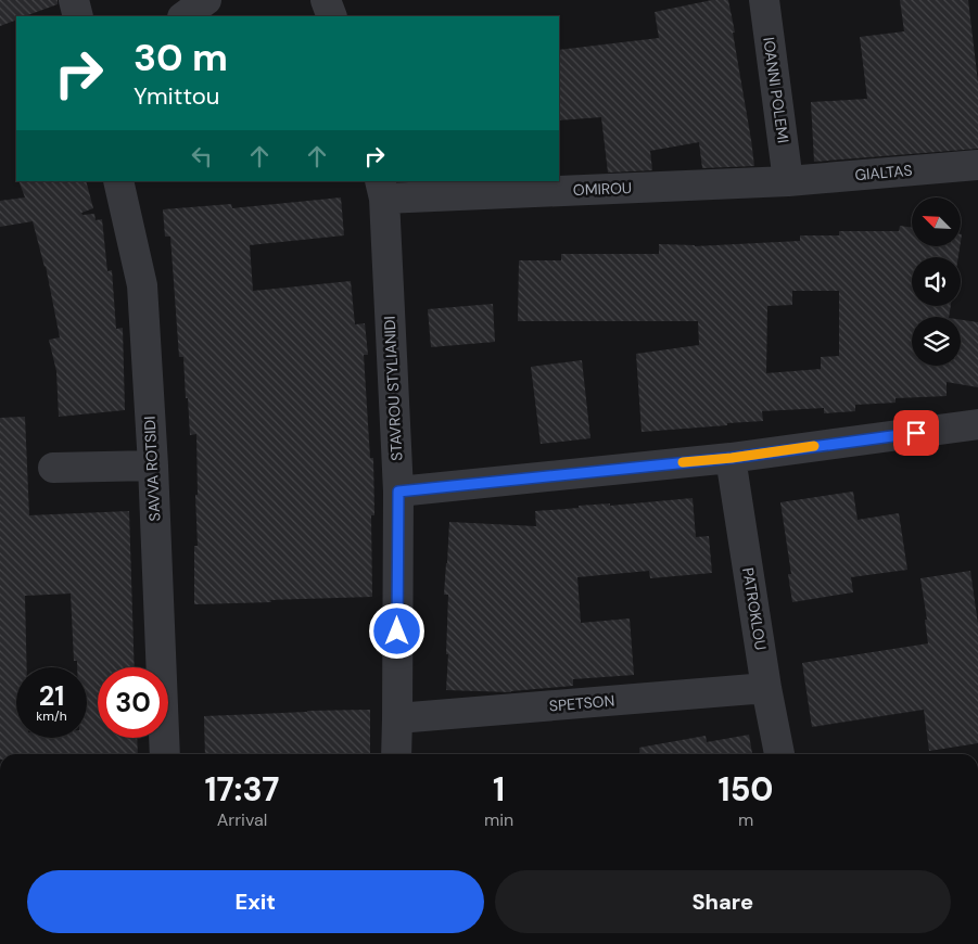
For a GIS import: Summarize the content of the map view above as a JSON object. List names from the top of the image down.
{
  "streets": {
    "street": [
      "IOANNI POLEMI",
      "GIALTAS",
      "OMIROU",
      "STAVROU STYLIANIDI",
      "SAVVA ROTSIDI",
      "PATROKLOU",
      "SPETSON"
    ]
  },
  "crossings": [
    ["IOANNI POLEMI", "GIALTAS"],
    ["IOANNI POLEMI", "OMIROU"],
    ["GIALTAS", "OMIROU"],
    ["OMIROU", "STAVROU STYLIANIDI"],
    ["STAVROU STYLIANIDI", "SPETSON"],
    ["PATROKLOU", "SPETSON"]
  ],
  "north": "top left",
  "page": {
    "turn": ["30 m", "Ymittou"],
    "speed": "21 km/h",
    "limit": "30",
    "eta": [
      "17:37",
      "Arrival",
      "1",
      "min",
      "150",
      "m"
    ],
    "buttons": ["Exit", "Share"]
  }
}
